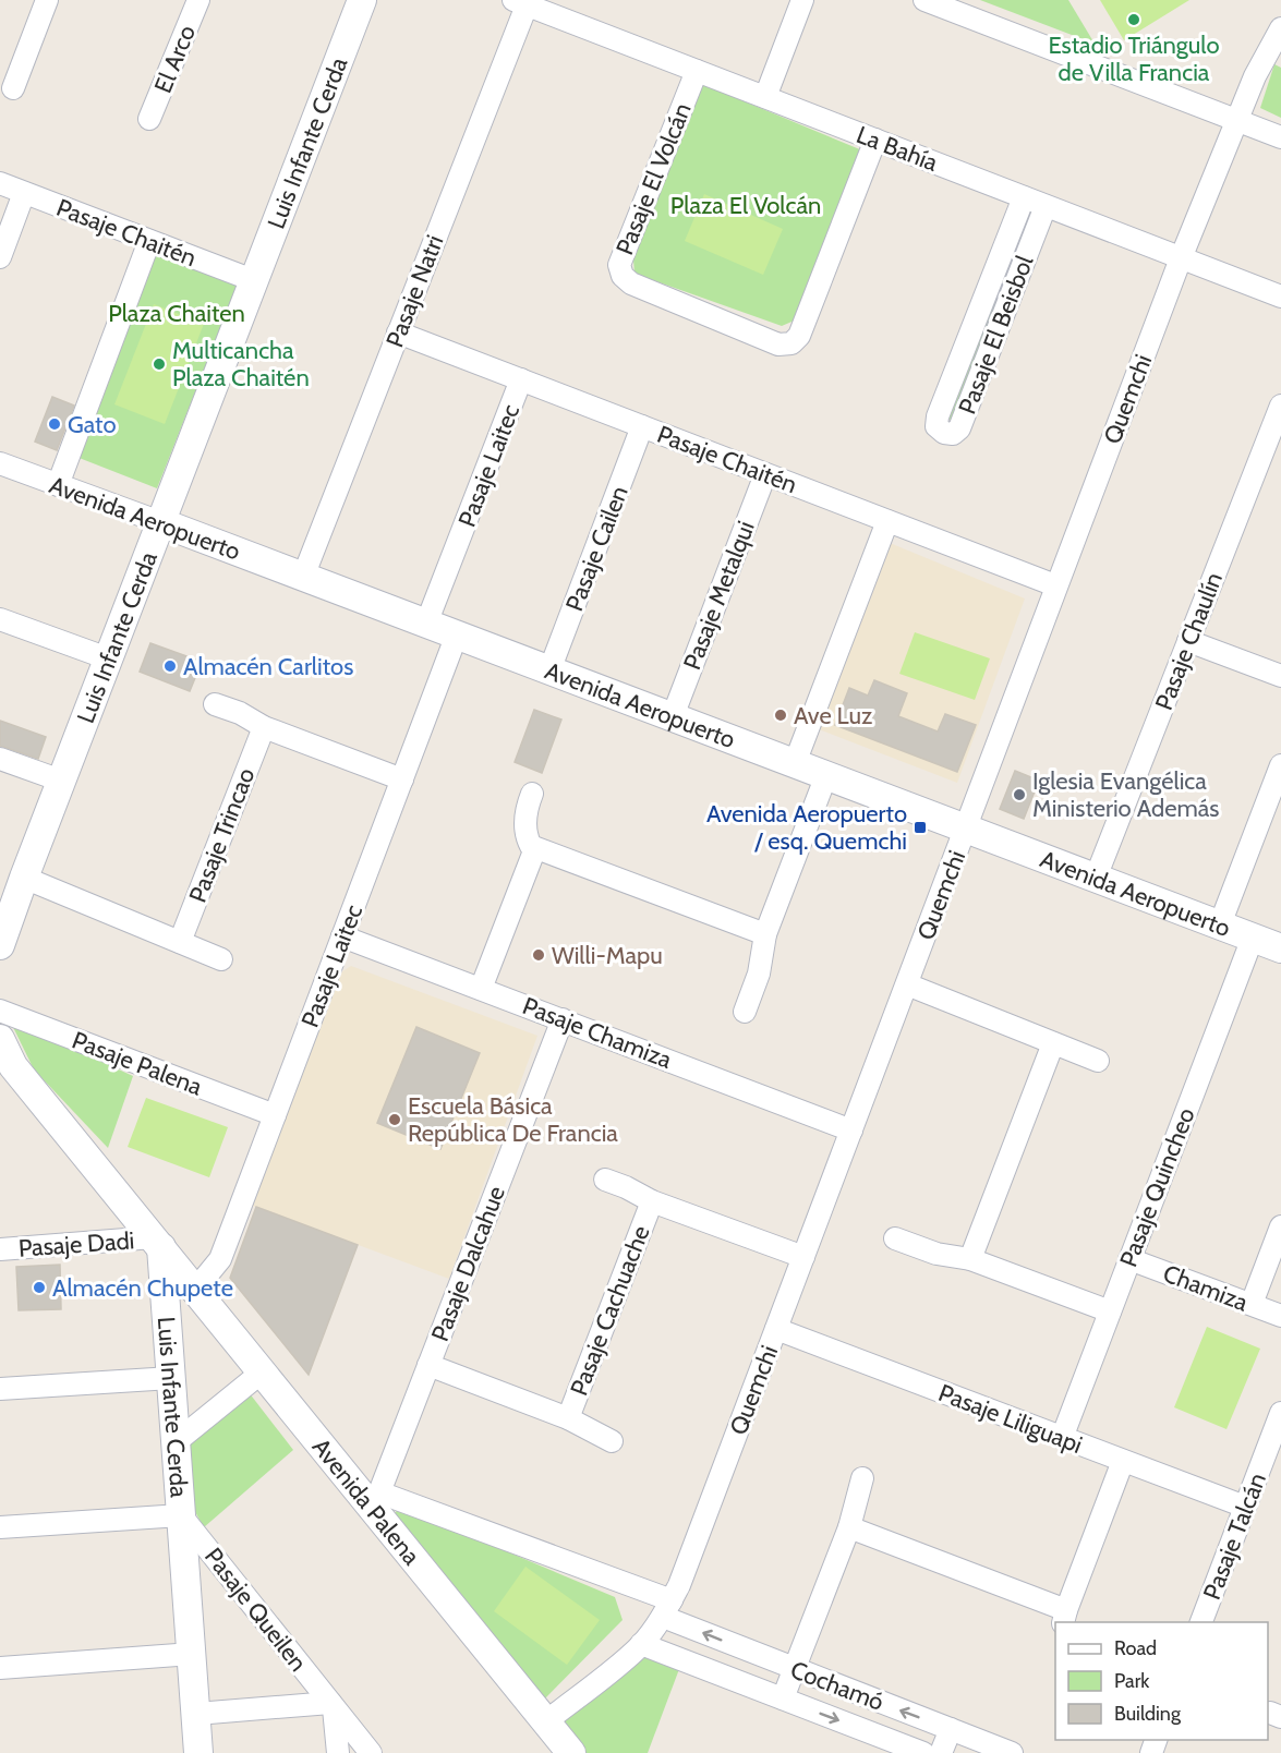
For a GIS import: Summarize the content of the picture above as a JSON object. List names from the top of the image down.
{
  "streets": {
    "street": [
      "El Arco",
      "Luis Infante Cerda",
      "La Bahía",
      "Pasaje El Volcán",
      "Pasaje Chaitén",
      "Pasaje Natri",
      "Pasaje El Beisbol",
      "Quemchi",
      "Pasaje Laitec",
      "Avenida Aeropuerto",
      "Pasaje Cailen",
      "Pasaje Metalqui",
      "Pasaje Chaulín",
      "Pasaje Trincao",
      "Pasaje Chamiza",
      "Pasaje Palena",
      "Pasaje Quincheo",
      "Pasaje Dadi",
      "Pasaje Dalcahue",
      "Chamiza",
      "Pasaje Cachuache",
      "Pasaje Liliguapi",
      "Avenida Palena",
      "Pasaje Talcán",
      "Pasaje Queilen",
      "Cochamó"
    ]
  },
  "crossings": [
    ["Luis Infante Cerda", "Pasaje Chaitén"],
    ["Luis Infante Cerda", "Avenida Aeropuerto"],
    ["Luis Infante Cerda", "Pasaje Dadi"],
    ["Luis Infante Cerda", "Avenida Palena"],
    ["Luis Infante Cerda", "Pasaje Queilen"],
    ["La Bahía", "Pasaje El Volcán"],
    ["La Bahía", "Pasaje Natri"],
    ["La Bahía", "Pasaje El Beisbol"],
    ["La Bahía", "Quemchi"],
    ["Pasaje Chaitén", "Pasaje Natri"],
    ["Pasaje Chaitén", "Quemchi"],
    ["Pasaje Chaitén", "Pasaje Laitec"],
    ["Pasaje Chaitén", "Pasaje Cailen"],
    ["Pasaje Chaitén", "Pasaje Metalqui"],
    ["Pasaje Natri", "Avenida Aeropuerto"],
    ["Quemchi", "Avenida Aeropuerto"],
    ["Quemchi", "Pasaje Chamiza"],
    ["Quemchi", "Pasaje Cachuache"],
    ["Quemchi", "Pasaje Liliguapi"],
    ["Quemchi", "Avenida Palena"],
    ["Quemchi", "Cochamó"],
    ["Pasaje Laitec", "Avenida Aeropuerto"],
    ["Pasaje Laitec", "Pasaje Chamiza"],
    ["Pasaje Laitec", "Pasaje Palena"],
    ["Pasaje Laitec", "Avenida Palena"],
    ["Avenida Aeropuerto", "Pasaje Cailen"],
    ["Avenida Aeropuerto", "Pasaje Metalqui"],
    ["Avenida Aeropuerto", "Pasaje Chaulín"],
    ["Avenida Aeropuerto", "Pasaje Quincheo"],
    ["Pasaje Chamiza", "Pasaje Dalcahue"],
    ["Pasaje Quincheo", "Chamiza"],
    ["Pasaje Quincheo", "Pasaje Liliguapi"],
    ["Pasaje Dadi", "Avenida Palena"],
    ["Pasaje Dalcahue", "Pasaje Cachuache"],
    ["Pasaje Dalcahue", "Avenida Palena"],
    ["Pasaje Dalcahue", "Cochamó"],
    ["Pasaje Liliguapi", "Pasaje Talcán"],
    ["Avenida Palena", "Cochamó"]
  ],
  "parks": ["Plaza El Volcán", "Plaza Chaiten"],
  "places": {
    "other": [
      "Estadio Triángulo de Villa Francia",
      "Multicancha Plaza Chaitén",
      "Gato",
      "Almacén Carlitos",
      "Ave Luz",
      "Iglesia Evangélica Ministerio Además",
      "Willi-Mapu",
      "Escuela Básica República De Francia",
      "Almacén Chupete"
    ],
    "transit": ["Avenida Aeropuerto / esq. Quemchi"]
  },
  "legend": ["Road", "Park", "Building"]
}
